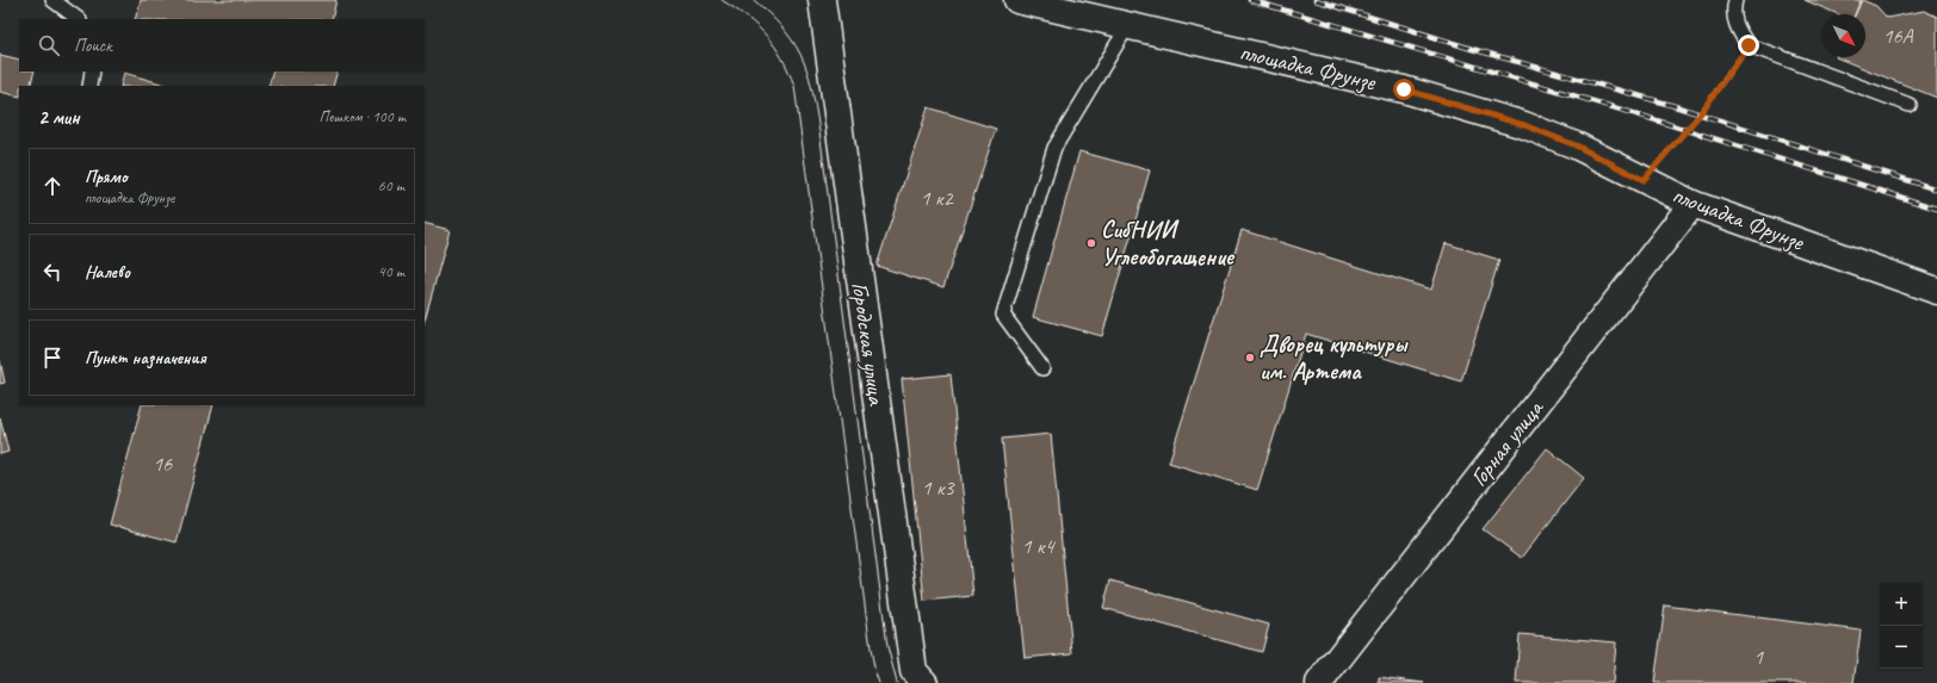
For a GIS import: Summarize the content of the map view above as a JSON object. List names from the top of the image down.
{
  "streets": {
    "main road": ["площадка Фрунзе", "Городская улица", "Горная улица"]
  },
  "crossings": [
    ["площадка Фрунзе", "Горная улица"]
  ],
  "places": ["СибНИИ Углеобогащение", "Дворец культуры им. Артема"],
  "house_numbers": [
    "16А",
    "1 к2",
    "16",
    "1 к3",
    "1 к4",
    "1"
  ],
  "north": "bottom right",
  "page": {
    "search": "Поиск",
    "heading": ["2 мин", "Пешком · 100 m"],
    "list": [
      ["Прямо", "площадка Фрунзе", "60 m"],
      ["Налево", "40 m"],
      "Пункт назначения"
    ],
    "map_buttons": ["+", "−"]
  }
}
